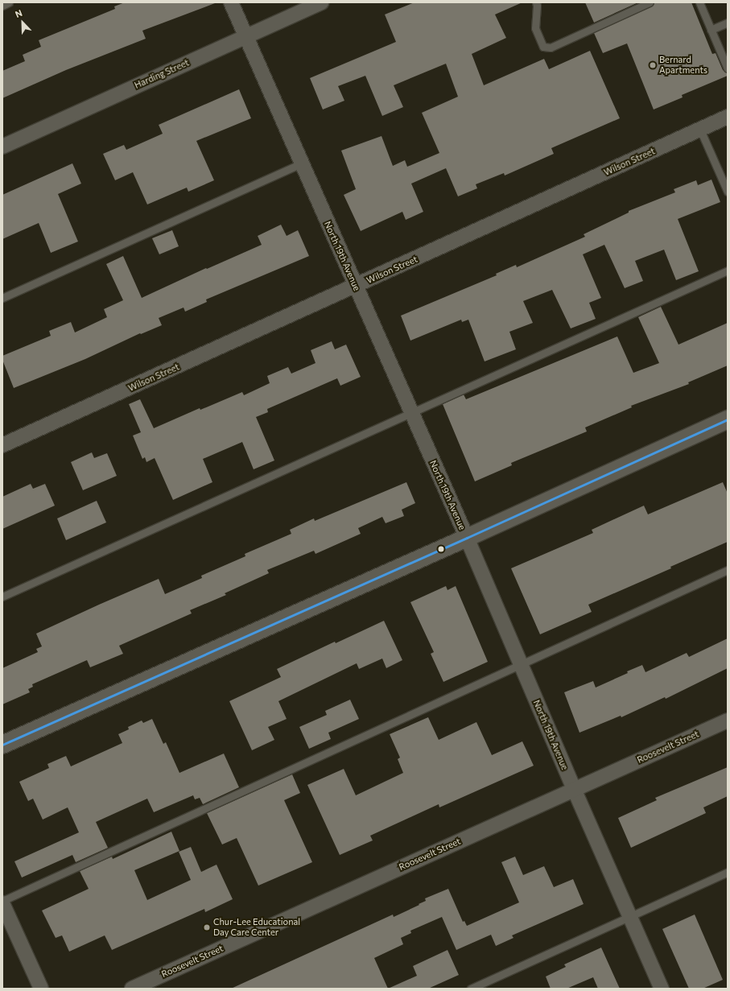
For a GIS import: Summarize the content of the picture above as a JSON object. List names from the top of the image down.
{
  "streets": {
    "street": [
      "Harding Street",
      "Wilson Street",
      "North 19th Avenue",
      "Roosevelt Street"
    ]
  },
  "crossings": [
    ["Harding Street", "North 19th Avenue"],
    ["Wilson Street", "North 19th Avenue"],
    ["North 19th Avenue", "Roosevelt Street"]
  ],
  "places": ["Bernard Apartments", "Chur-Lee Educational Day Care Center"],
  "north": "top left"
}
